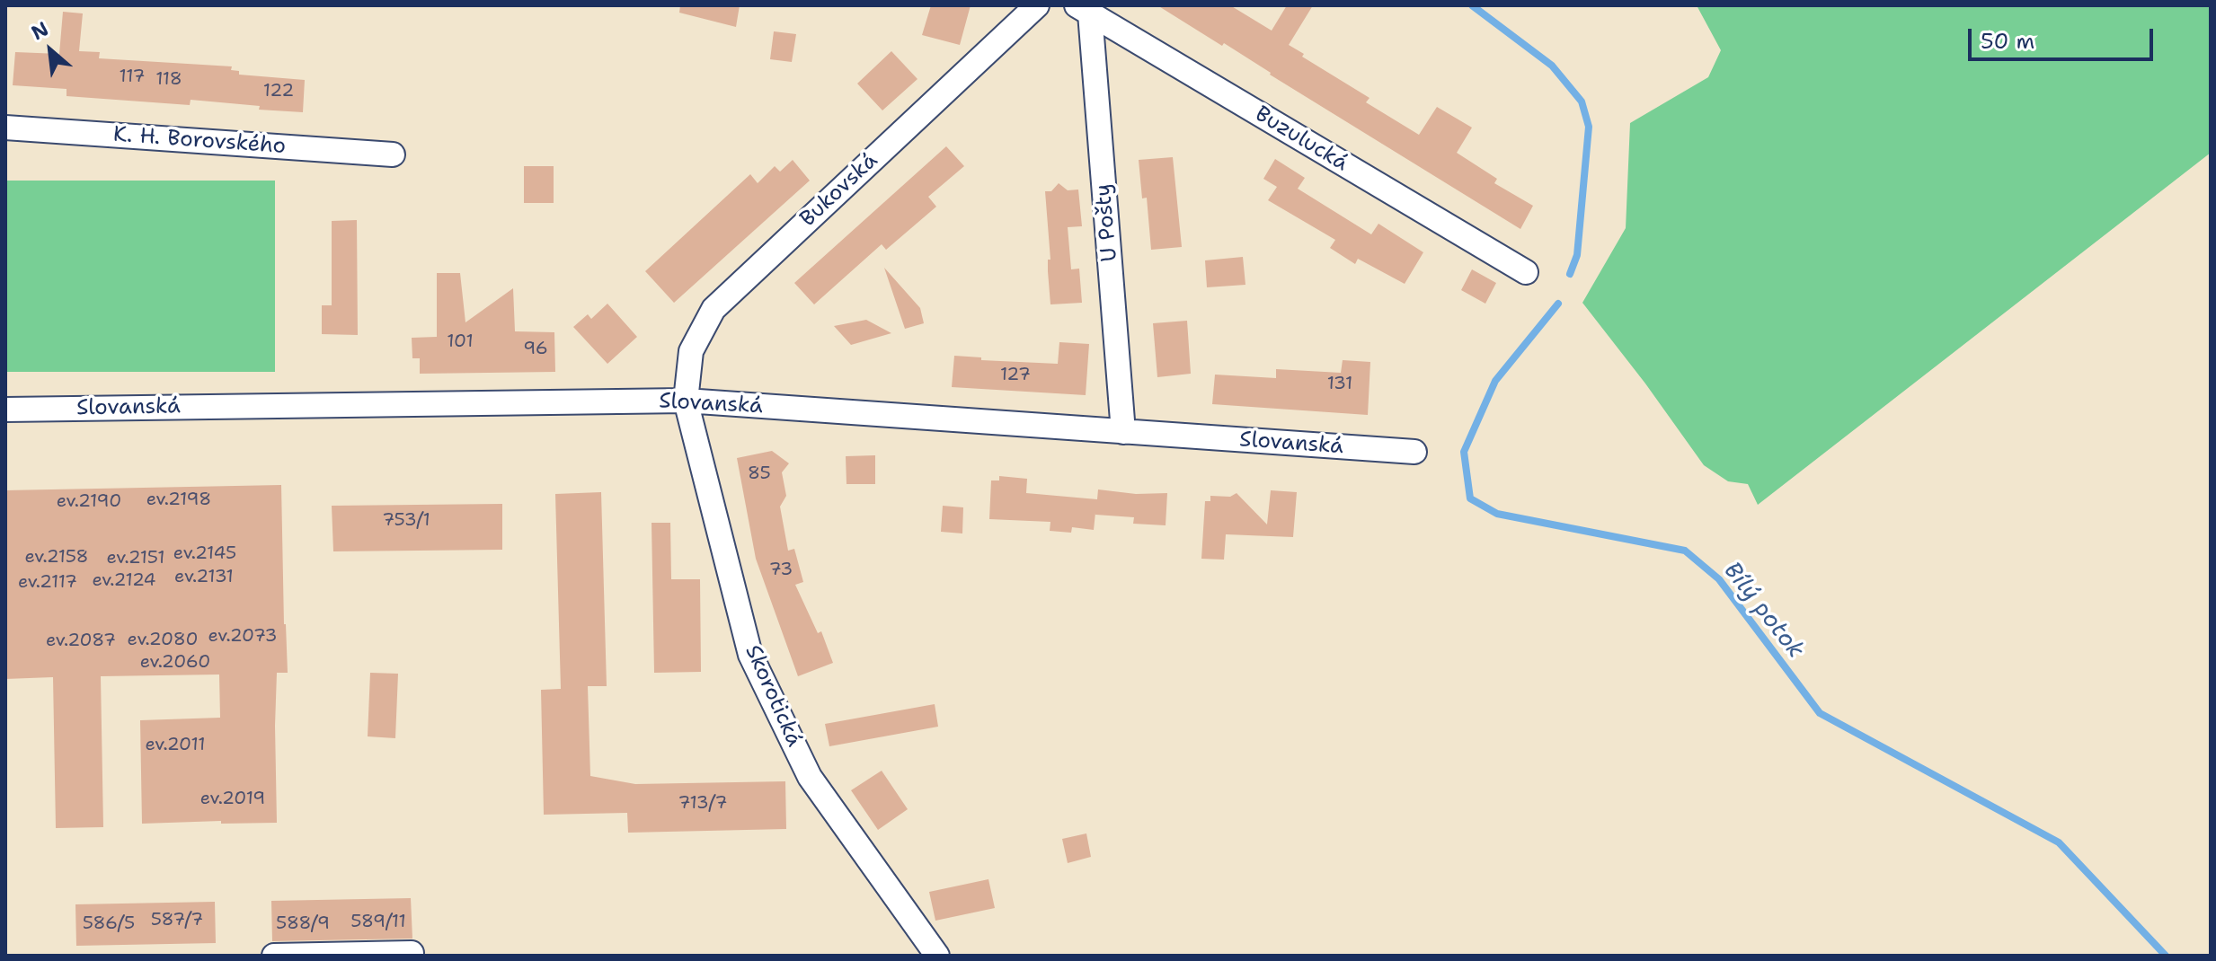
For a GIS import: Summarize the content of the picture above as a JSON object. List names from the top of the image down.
{
  "streets": {
    "street": [
      "Buzulucká",
      "K. H. Borovského",
      "Bukovská",
      "U Pošty",
      "Slovanská",
      "Skorotická"
    ]
  },
  "crossings": [
    ["Buzulucká", "U Pošty"],
    ["Bukovská", "Slovanská"],
    ["Bukovská", "Skorotická"],
    ["U Pošty", "Slovanská"],
    ["Slovanská", "Skorotická"]
  ],
  "water": ["Bílý potok"],
  "house_numbers": [
    "117",
    "118",
    "122",
    "101",
    "96",
    "127",
    "131",
    "85",
    "ev.2198",
    "ev.2190",
    "753/1",
    "ev.2145",
    "ev.2158",
    "ev.2151",
    "73",
    "ev.2131",
    "ev.2124",
    "ev.2117",
    "ev.2073",
    "ev.2080",
    "ev.2087",
    "ev.2060",
    "ev.2011",
    "ev.2019",
    "713/7",
    "587/7",
    "589/11",
    "586/5",
    "588/9"
  ],
  "scale_bar": "50 m",
  "north": "top left"
}
